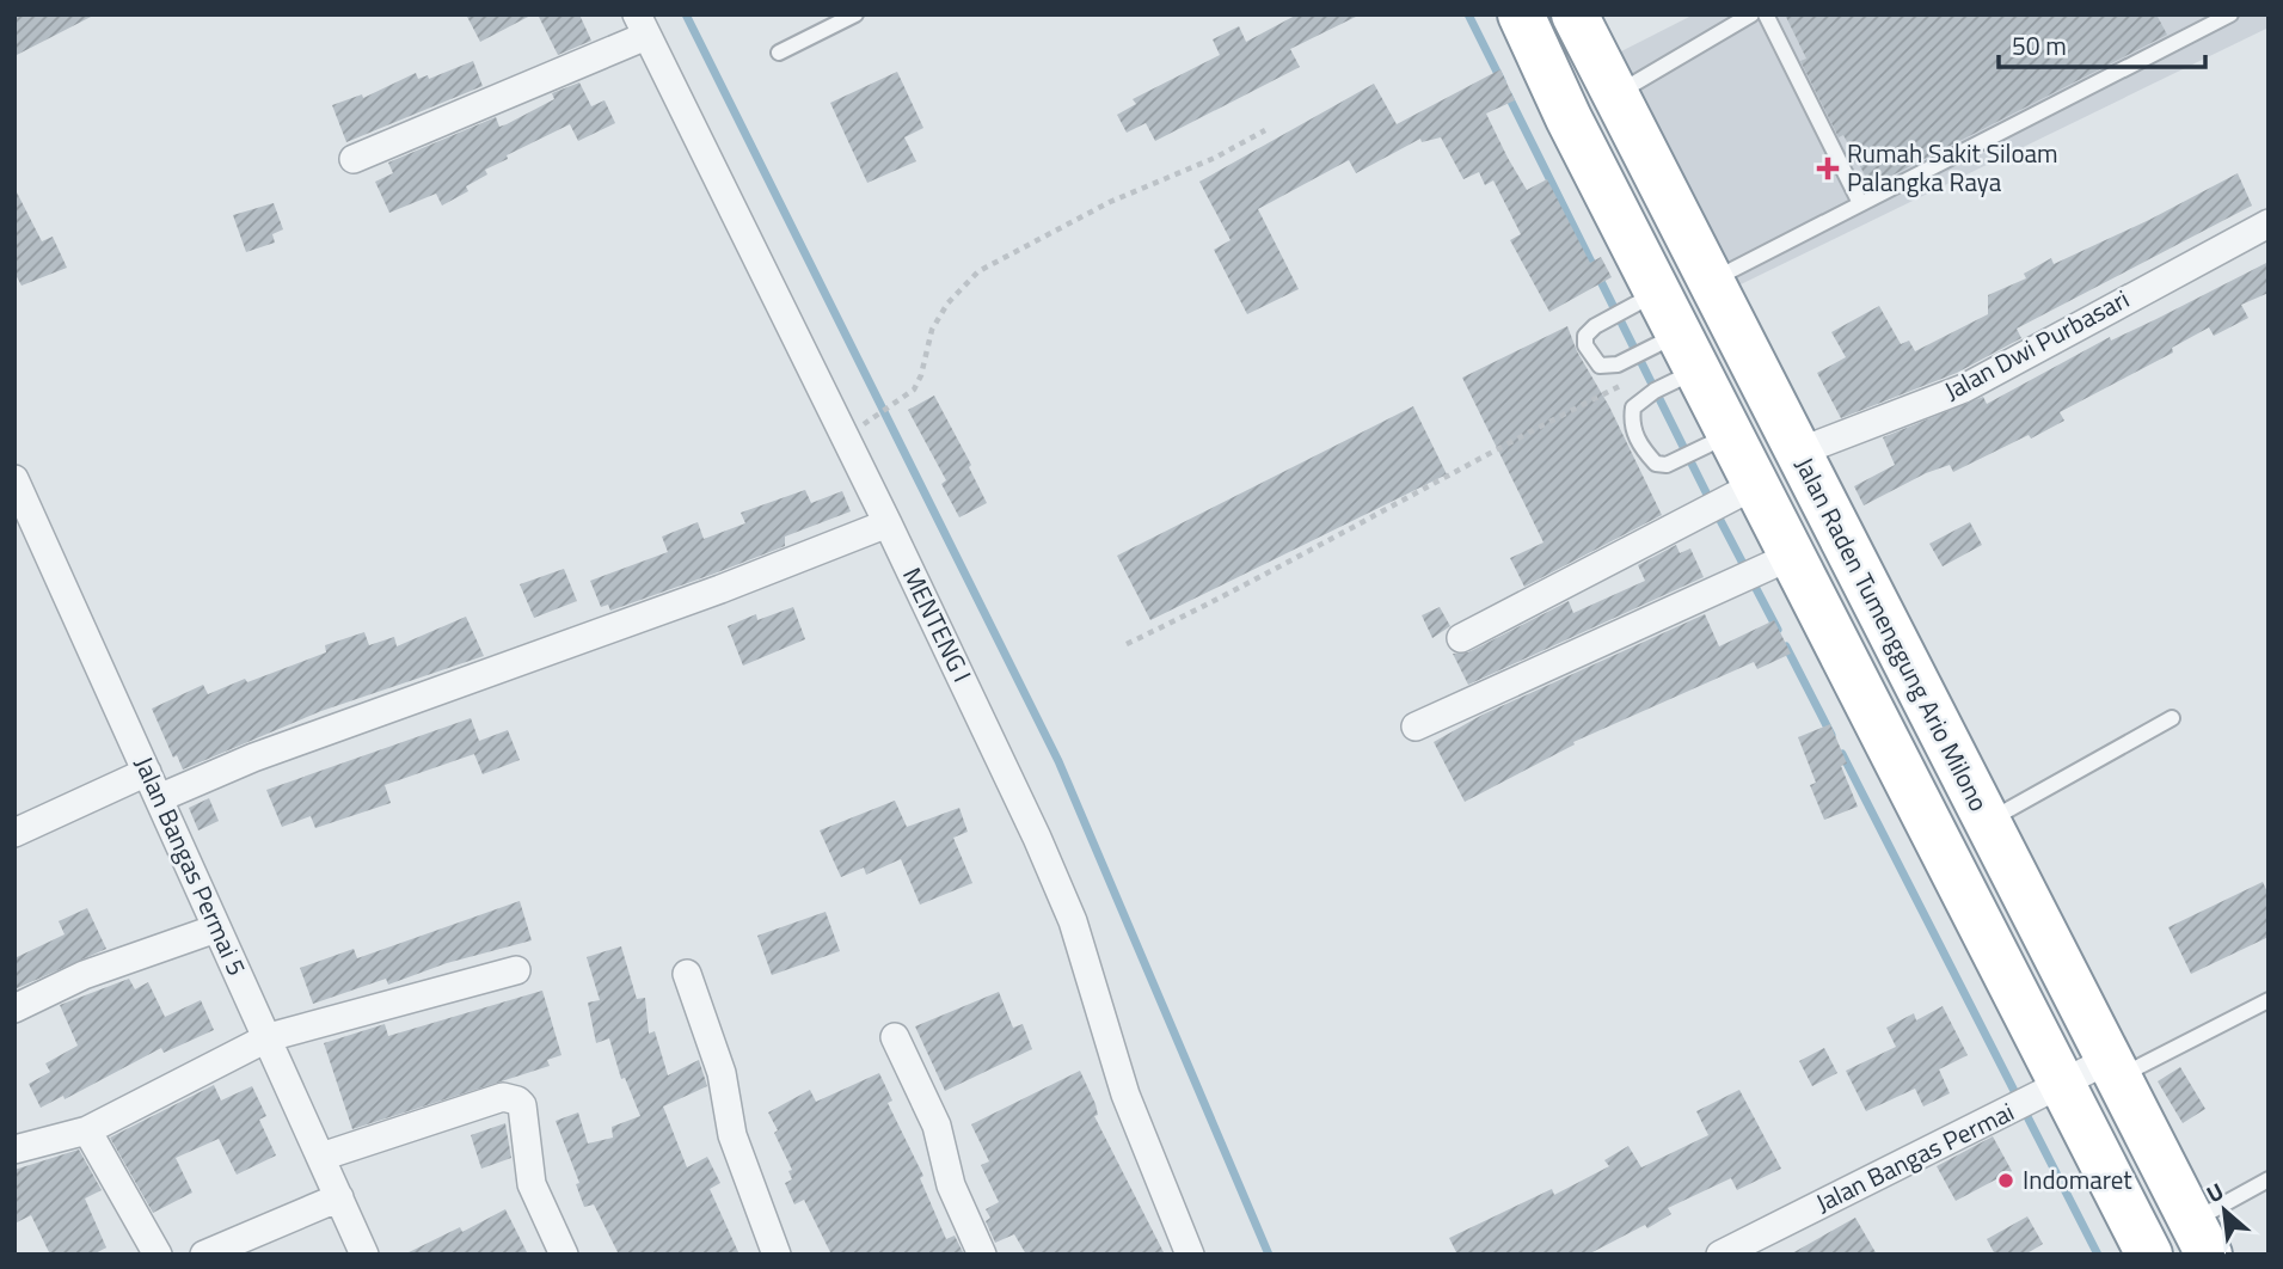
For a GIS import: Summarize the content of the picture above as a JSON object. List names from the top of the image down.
{
  "streets": {
    "highway": ["Jalan Raden Tumenggung Ario Milono"],
    "street": [
      "Jalan Dwi Purbasari",
      "MENTENG I",
      "Jalan Bangas Permai 5",
      "Jalan Bangas Permai"
    ]
  },
  "crossings": [
    ["Jalan Dwi Purbasari", "Jalan Raden Tumenggung Ario Milono"],
    ["Jalan Raden Tumenggung Ario Milono", "Jalan Bangas Permai"]
  ],
  "places": {
    "health": ["Rumah Sakit Siloam Palangka Raya"],
    "other": ["Indomaret"]
  },
  "scale_bar": "50 m",
  "north": "top left"
}
